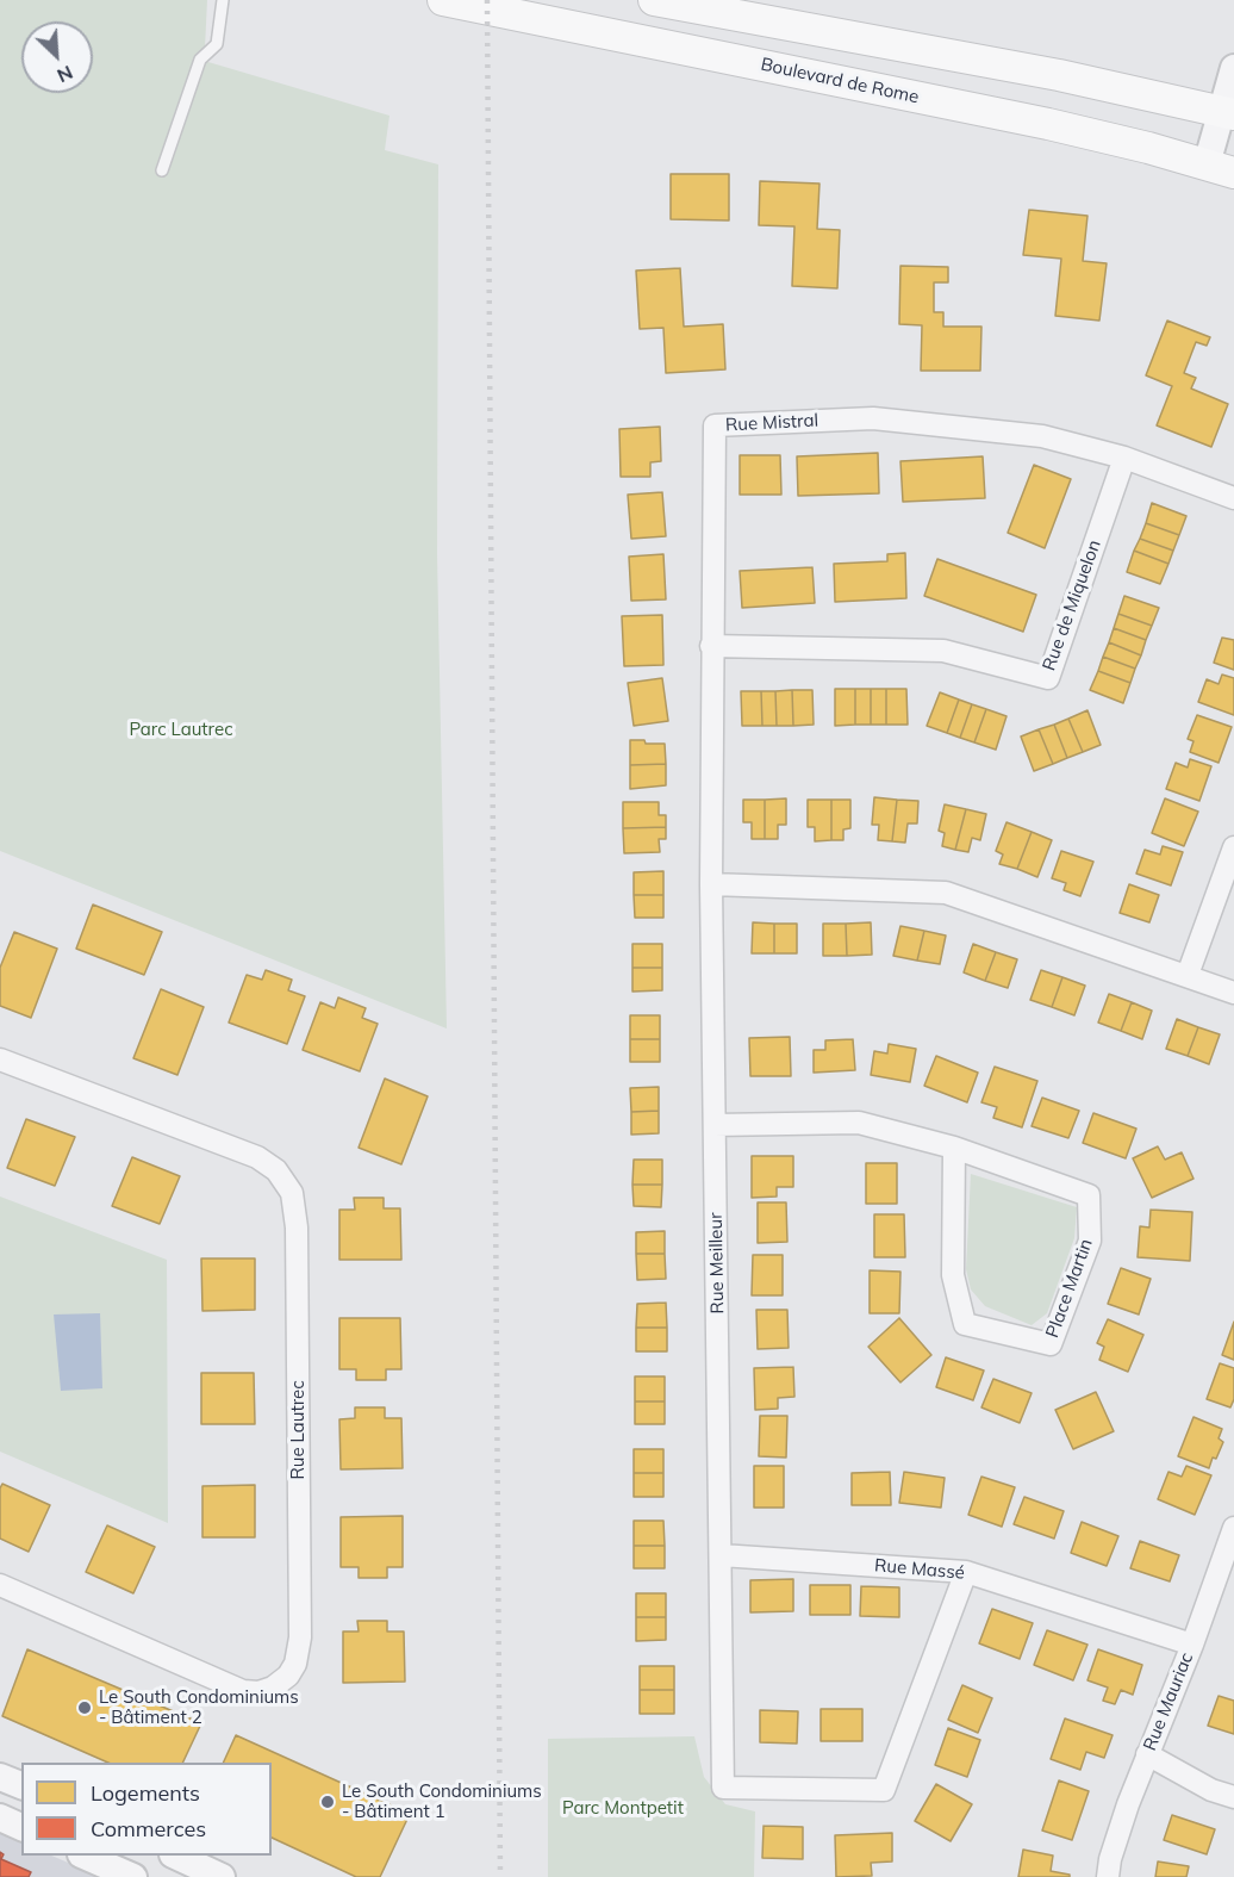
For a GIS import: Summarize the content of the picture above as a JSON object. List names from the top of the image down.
{
  "streets": {
    "main road": ["Boulevard de Rome"],
    "street": [
      "Rue Mistral",
      "Rue de Miquelon",
      "Rue Meilleur",
      "Place Martin",
      "Rue Lautrec",
      "Rue Massé",
      "Rue Mauriac"
    ]
  },
  "crossings": [
    ["Rue Mistral", "Rue de Miquelon"],
    ["Rue Mistral", "Rue Meilleur"],
    ["Rue Meilleur", "Place Martin"],
    ["Rue Meilleur", "Rue Massé"],
    ["Rue Massé", "Rue Mauriac"]
  ],
  "parks": ["Parc Lautrec", "Parc Montpetit"],
  "places": ["Le South Condominiums - Bâtiment 2", "Le South Condominiums - Bâtiment 1"],
  "legend": ["Logements", "Commerces"],
  "north": "bottom right"
}
